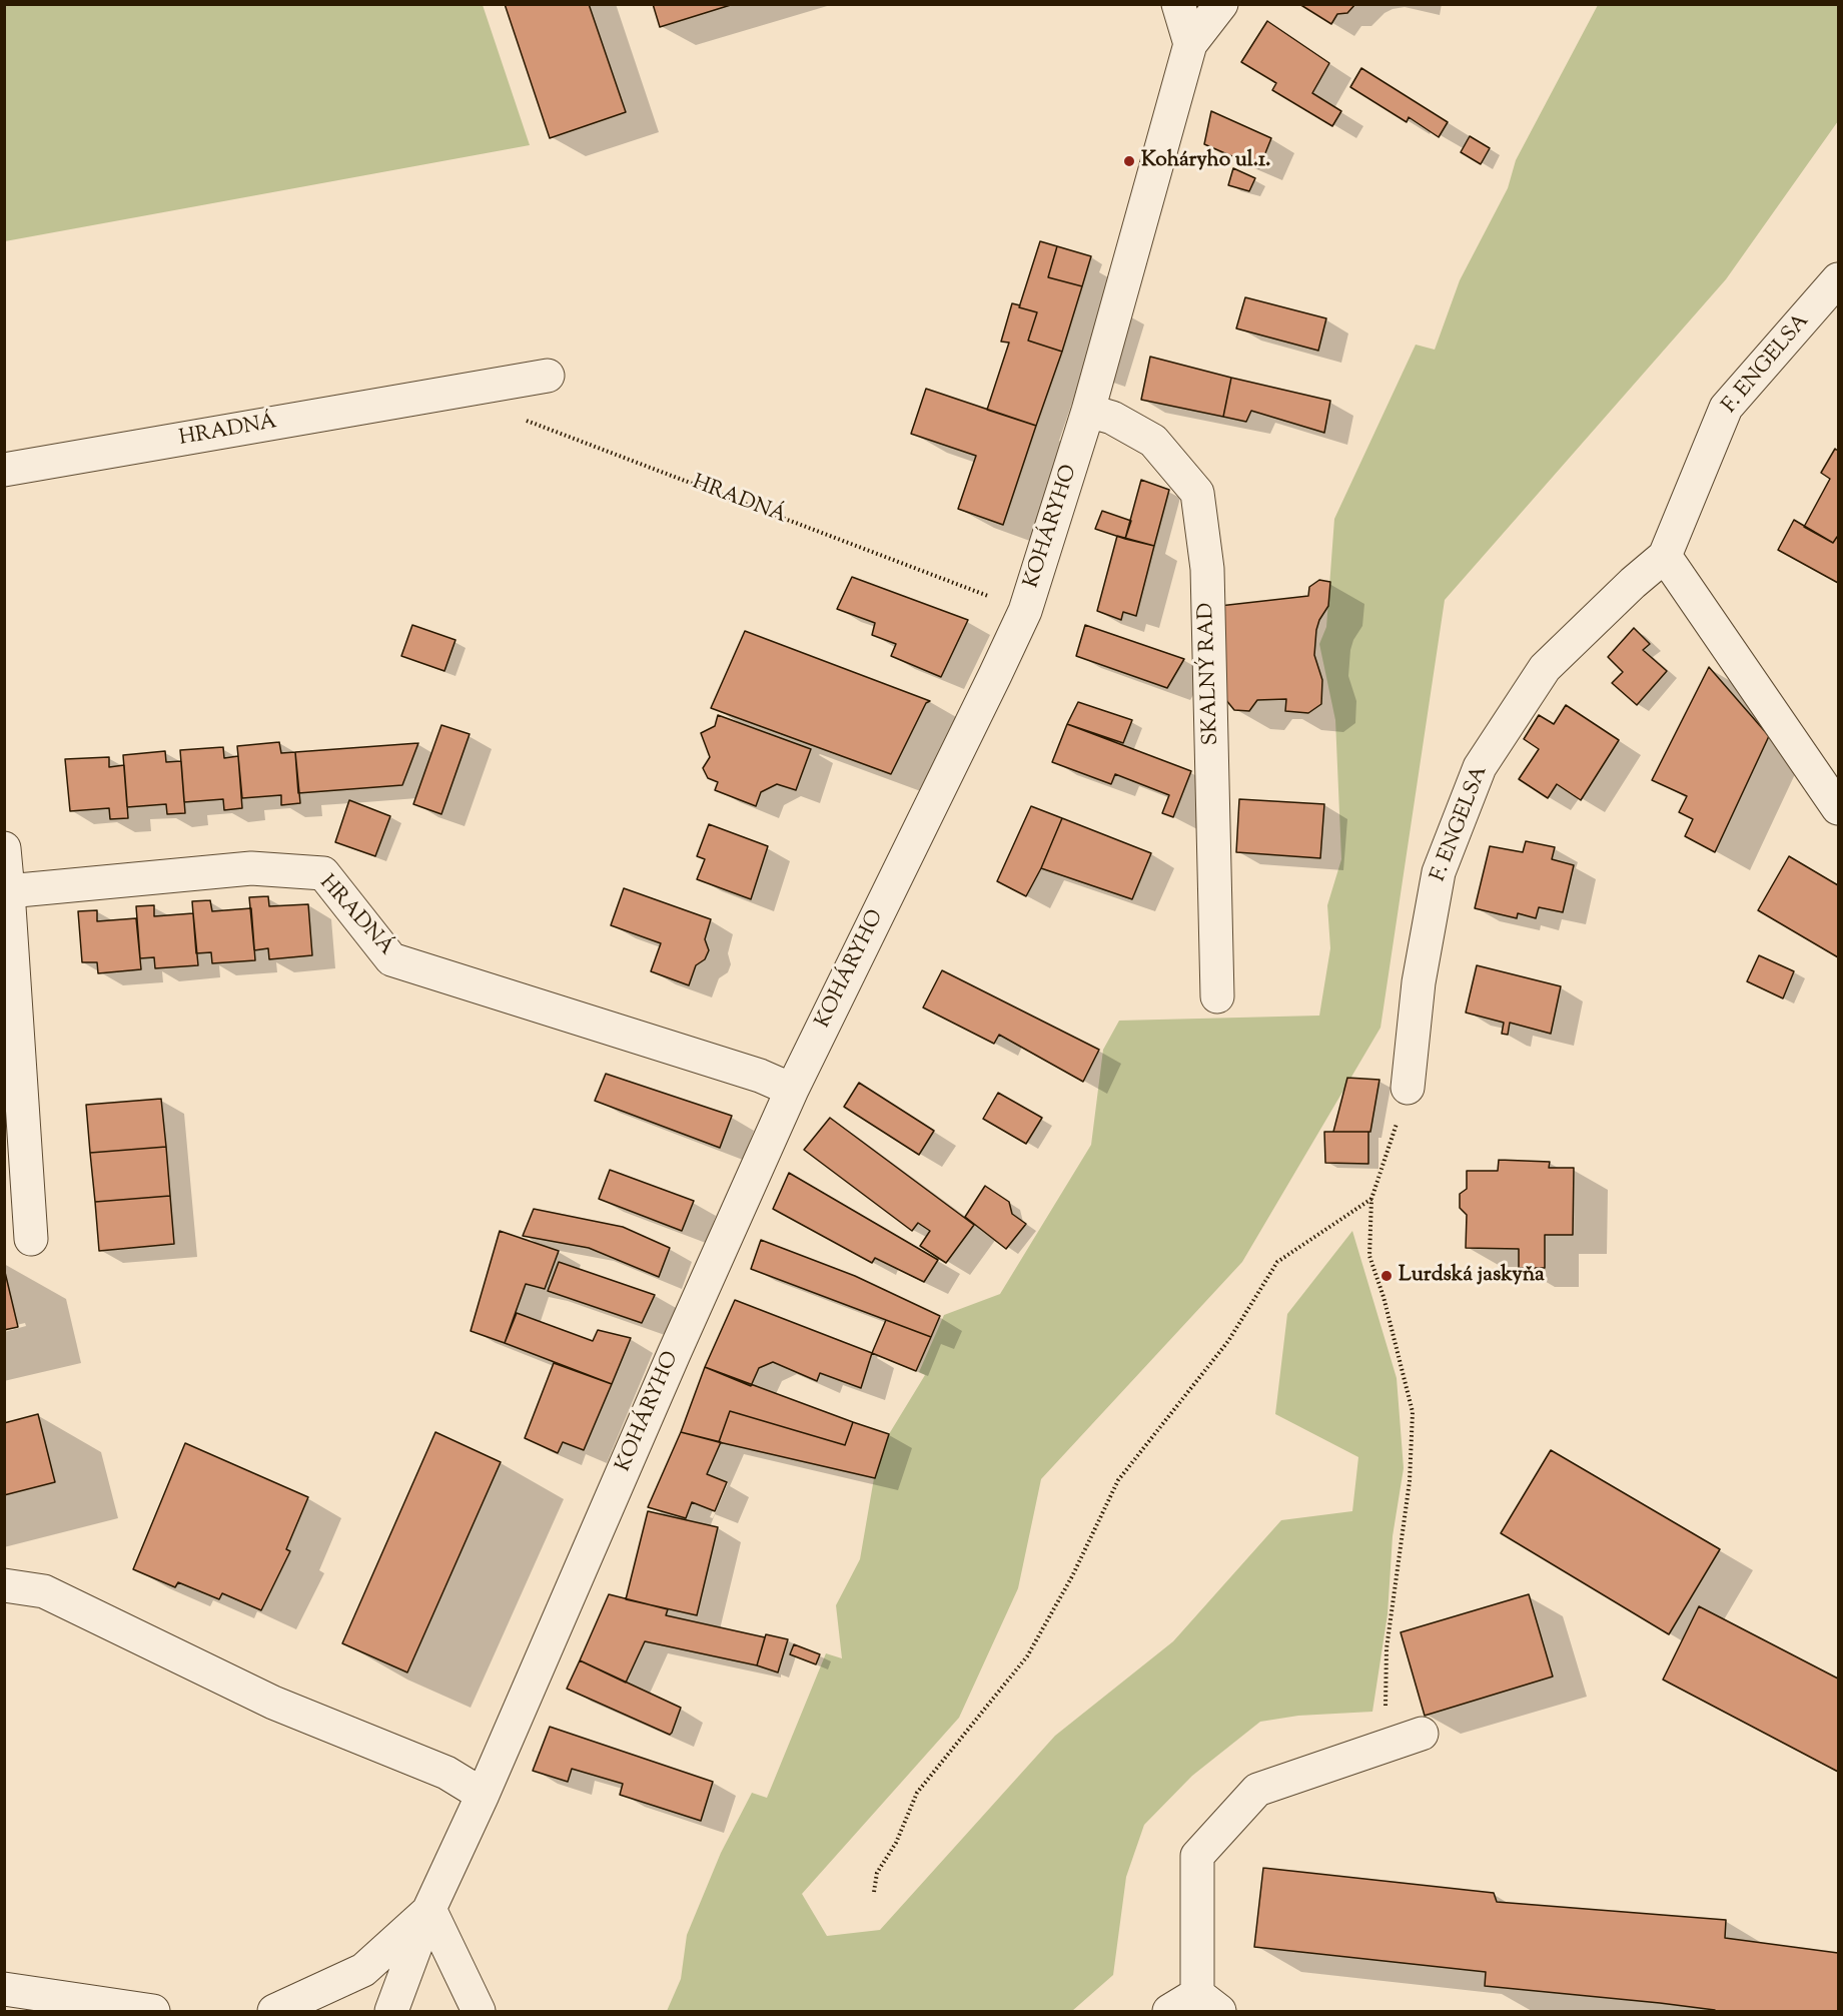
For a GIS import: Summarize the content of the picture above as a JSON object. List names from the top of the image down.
{
  "streets": {
    "street": [
      "F. ENGELSA",
      "HRADNÁ",
      "KOHÁRYHO",
      "SKALNÝ RAD"
    ]
  },
  "crossings": [
    ["HRADNÁ", "KOHÁRYHO"],
    ["KOHÁRYHO", "SKALNÝ RAD"]
  ],
  "places": ["Koháryho ul.1.", "Lurdská jaskyňa"]
}
